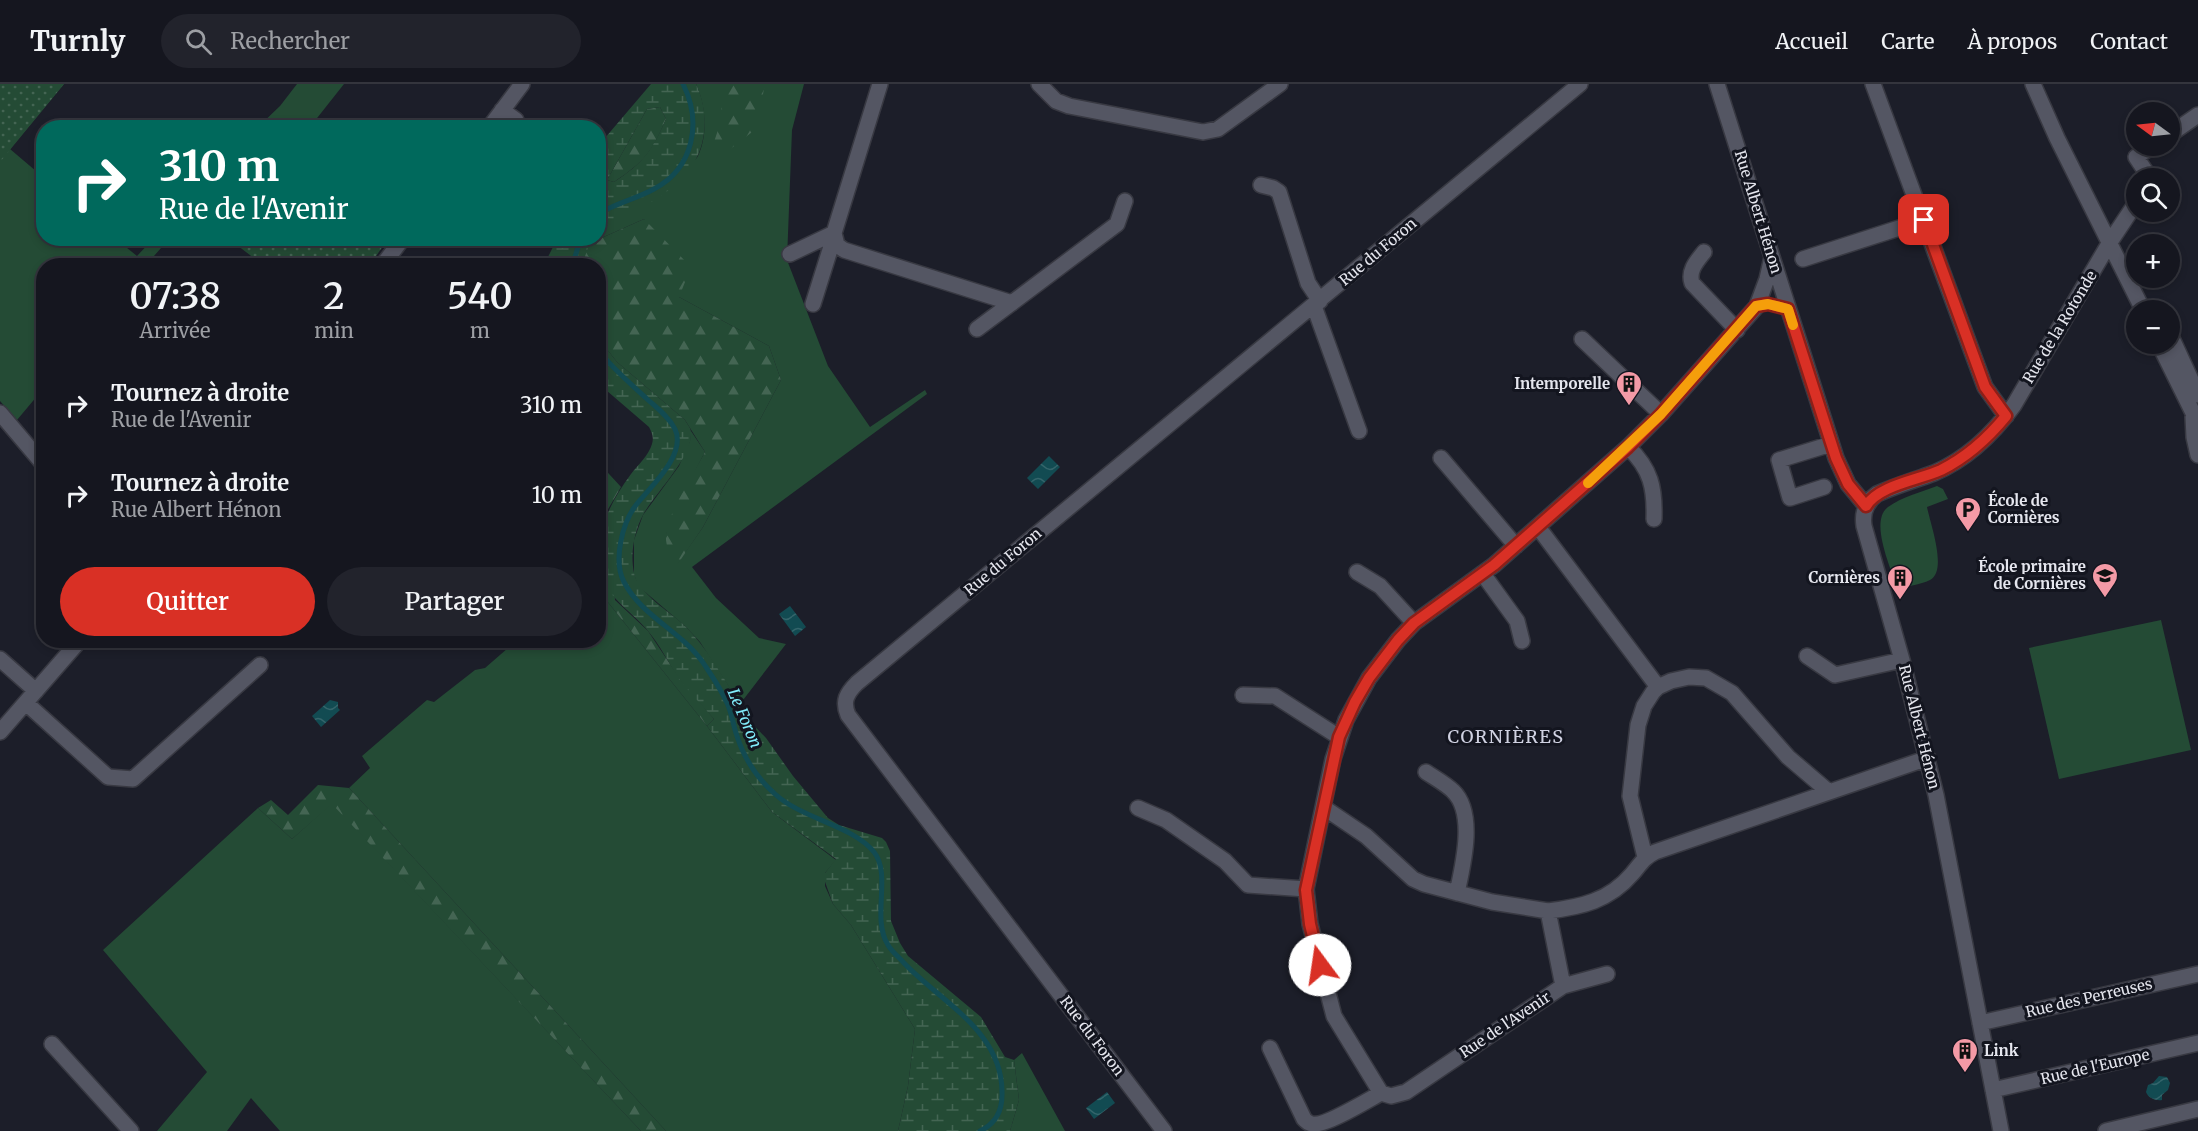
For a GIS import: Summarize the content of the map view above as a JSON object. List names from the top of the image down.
{
  "streets": {
    "street": [
      "Rue Albert Hénon",
      "Rue du Foron",
      "Rue de la Rotonde",
      "Rue des Perreuses",
      "Rue de l'Avenir",
      "Rue de l'Europe"
    ]
  },
  "crossings": [
    ["Rue Albert Hénon", "Rue de la Rotonde"],
    ["Rue Albert Hénon", "Rue des Perreuses"],
    ["Rue Albert Hénon", "Rue de l'Europe"]
  ],
  "districts": ["CORNIÈRES"],
  "water": ["Le Foron"],
  "places": {
    "building": ["Intemporelle", "Cornières", "Link"],
    "parking": ["École de Cornières"],
    "school or university": ["École primaire de Cornières"]
  },
  "north": "left",
  "page": {
    "header": "Turnly",
    "search": "Rechercher",
    "nav": [
      "Accueil",
      "Carte",
      "À propos",
      "Contact"
    ],
    "map_buttons": ["+", "−"],
    "turn": ["310 m", "Rue de l'Avenir"],
    "eta": [
      "07:38",
      "Arrivée",
      "2",
      "min",
      "540",
      "m"
    ],
    "list": [
      {
        "name": "Tournez à droite",
        "note": "Rue de l'Avenir",
        "value": "310 m"
      },
      {
        "name": "Tournez à droite",
        "note": "Rue Albert Hénon",
        "value": "10 m"
      }
    ],
    "buttons": ["Quitter", "Partager"]
  }
}
